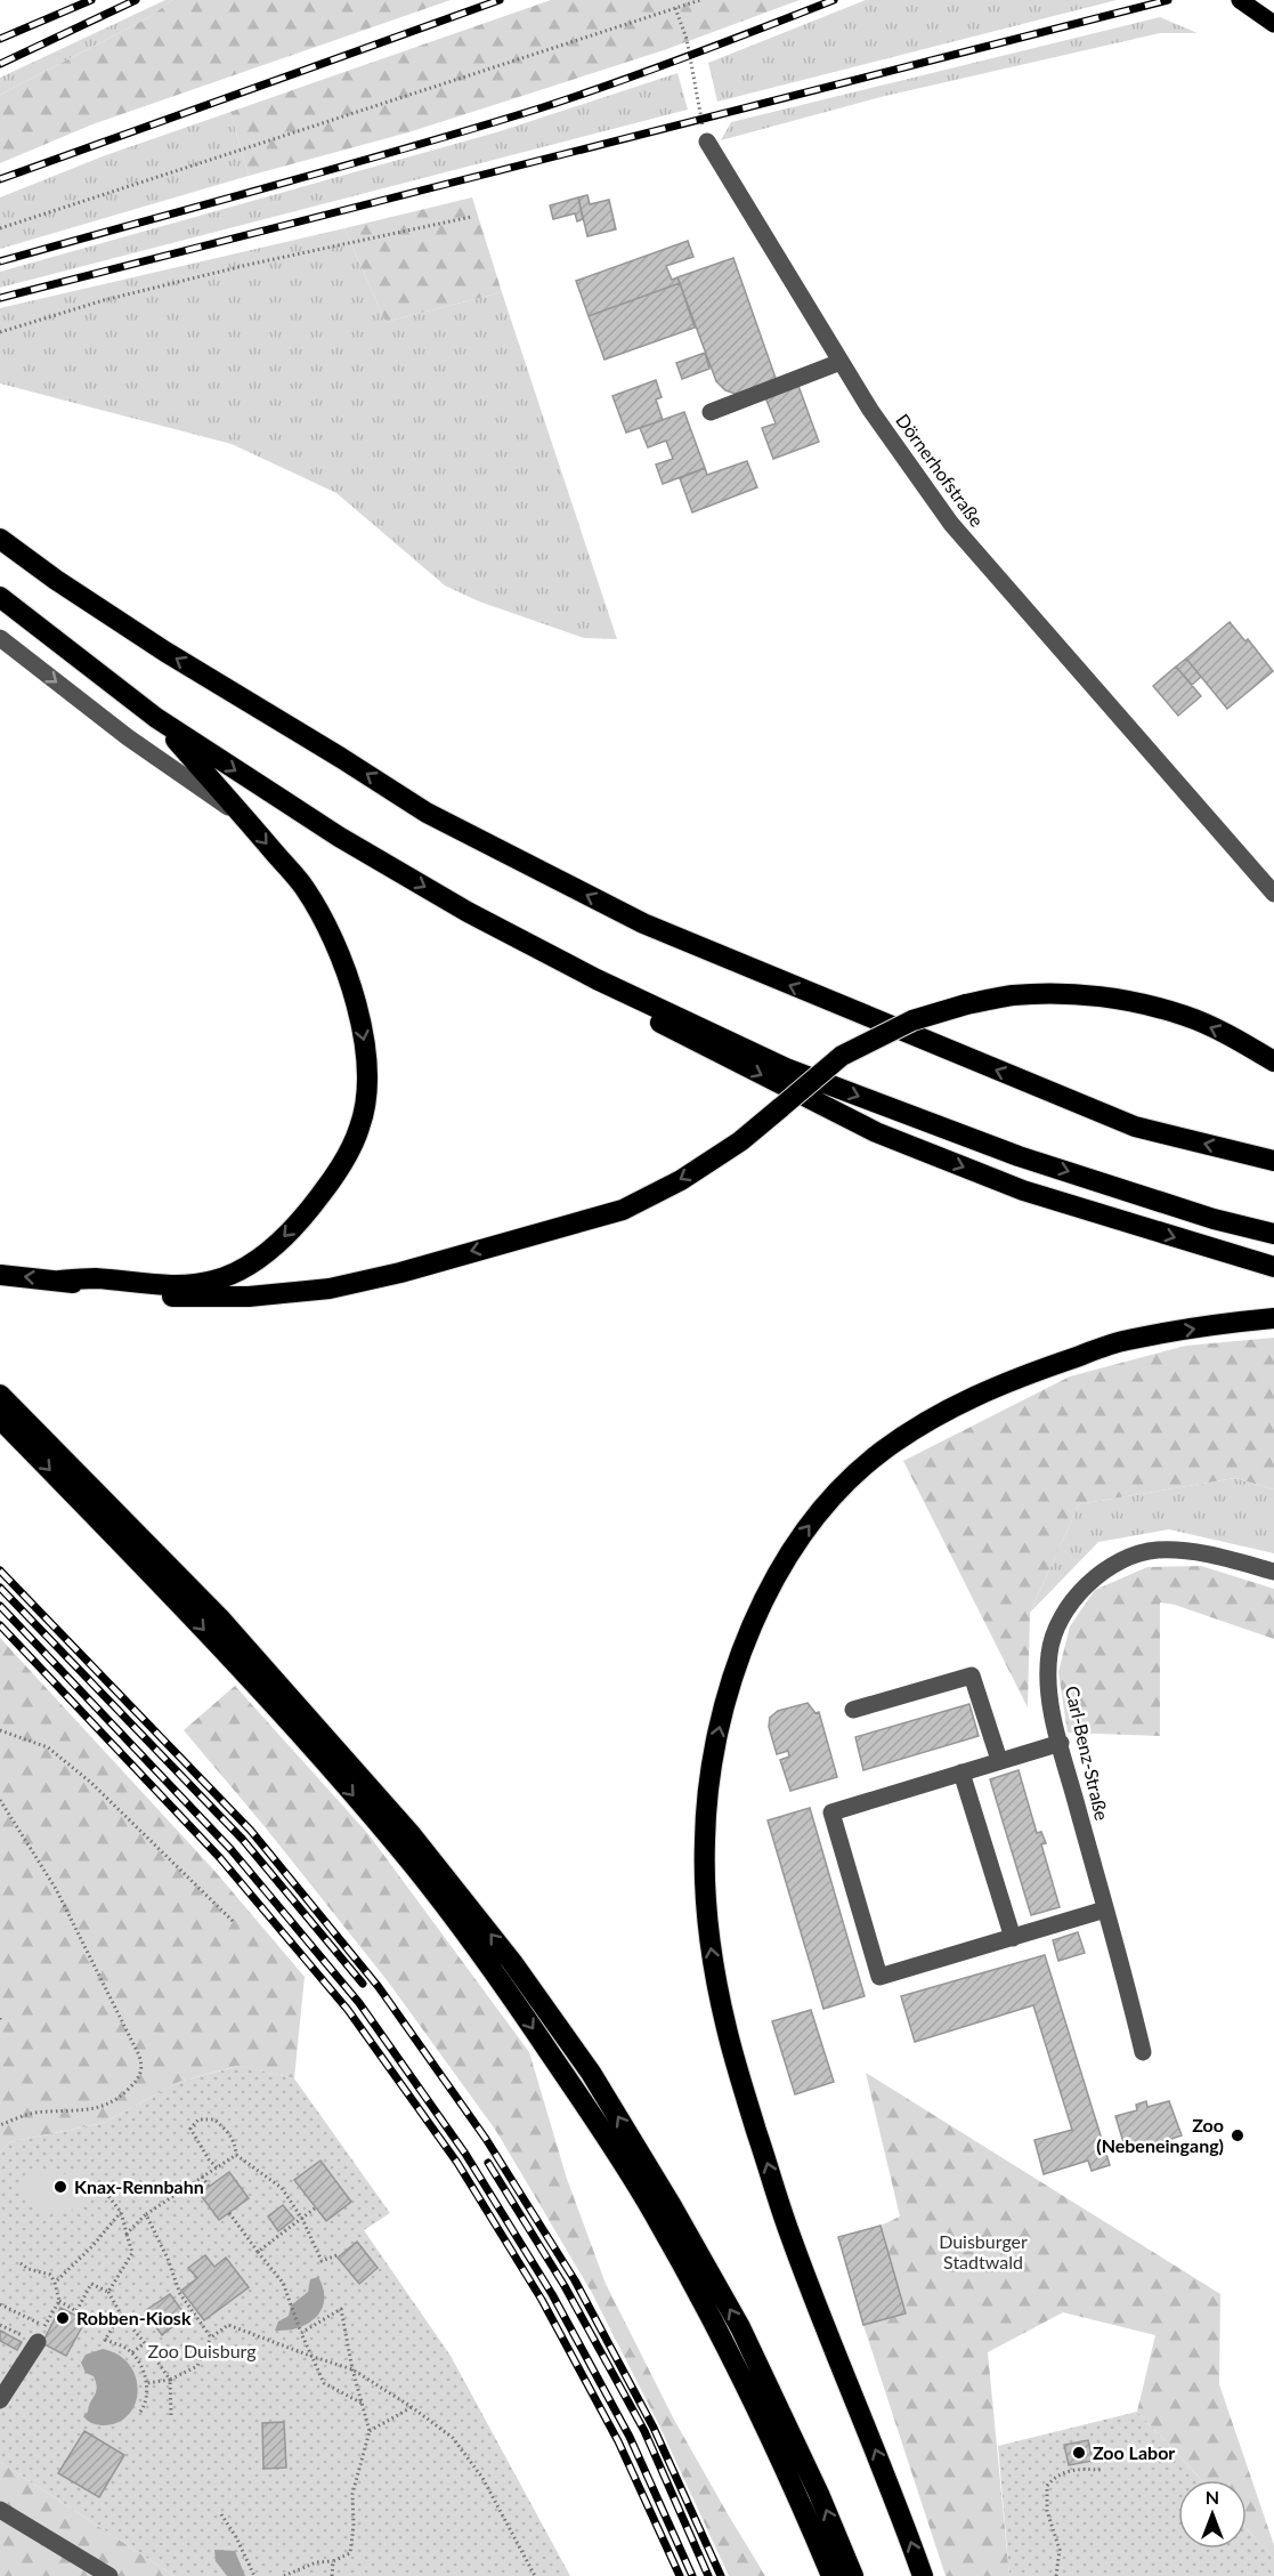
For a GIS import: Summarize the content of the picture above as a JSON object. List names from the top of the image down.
{
  "streets": {
    "street": ["Dörnerhofstraße", "Carl-Benz-Straße"]
  },
  "parks": ["Duisburger Stadtwald", "Zoo Duisburg"],
  "places": [
    "Zoo (Nebeneingang)",
    "Knax-Rennbahn",
    "Robben-Kiosk",
    "Zoo Labor"
  ],
  "north": "top"
}
